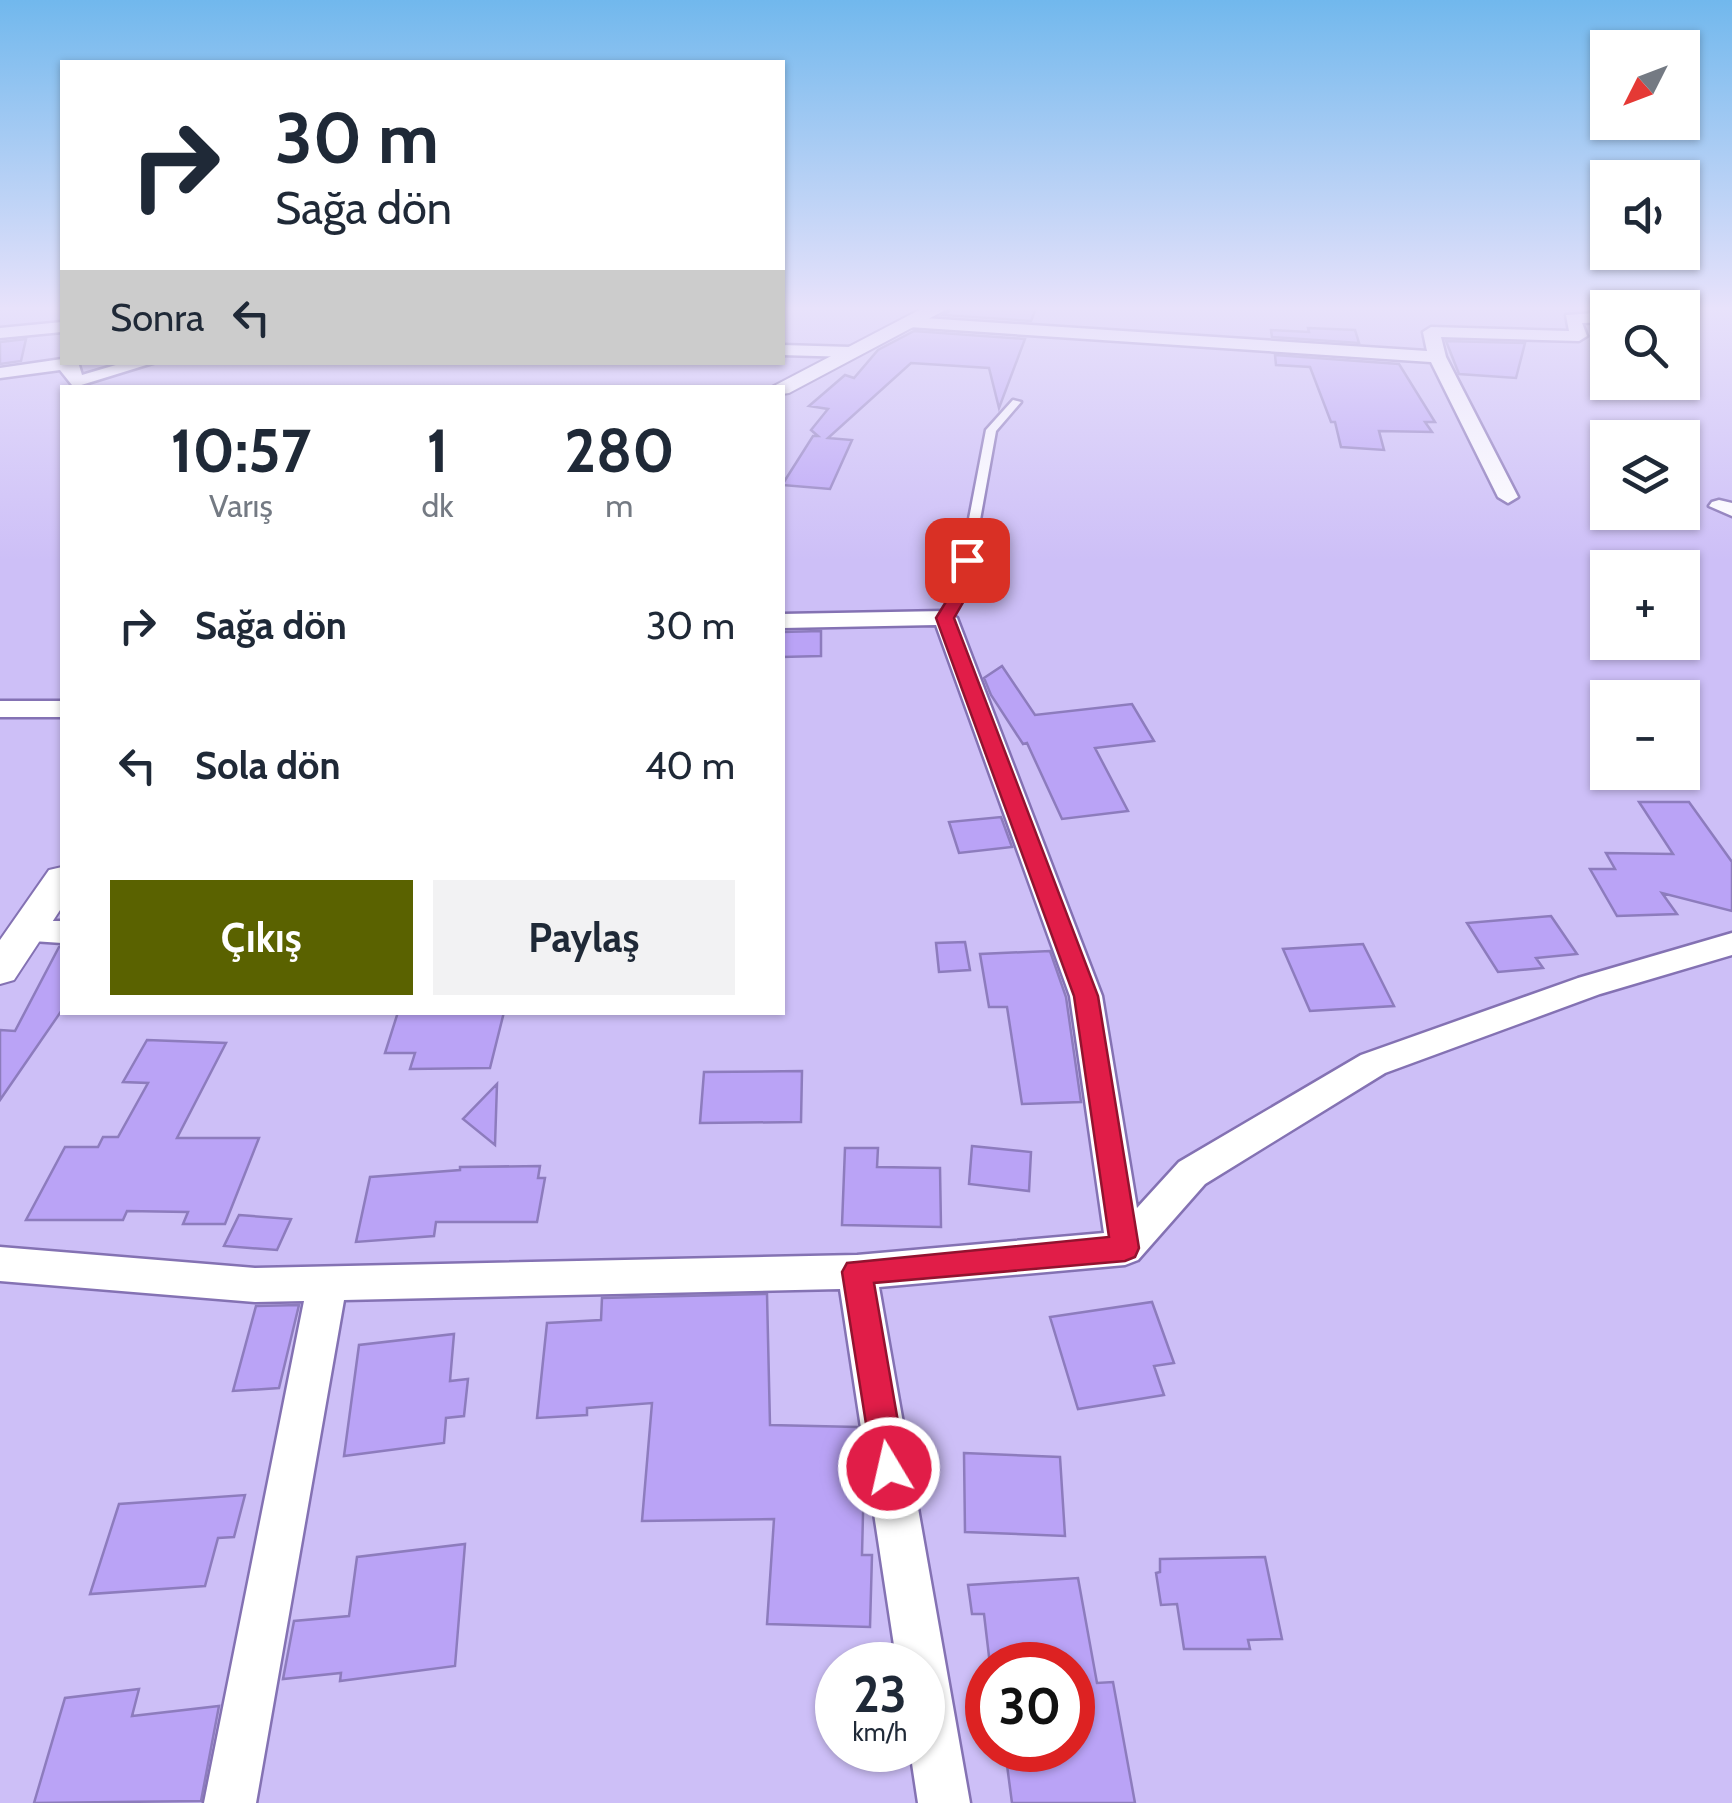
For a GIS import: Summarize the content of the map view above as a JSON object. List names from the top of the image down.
{
  "north": "bottom left",
  "page": {
    "map_buttons": ["+", "−"],
    "turn": ["30 m", "Sağa dön"],
    "then": "Sonra",
    "eta": [
      "10:57",
      "Varış",
      "1",
      "dk",
      "280",
      "m"
    ],
    "list": [
      {
        "name": "Sağa dön",
        "value": "30 m"
      },
      {
        "name": "Sola dön",
        "value": "40 m"
      }
    ],
    "buttons": ["Çıkış", "Paylaş"],
    "speed": "23 km/h",
    "limit": "30"
  }
}
